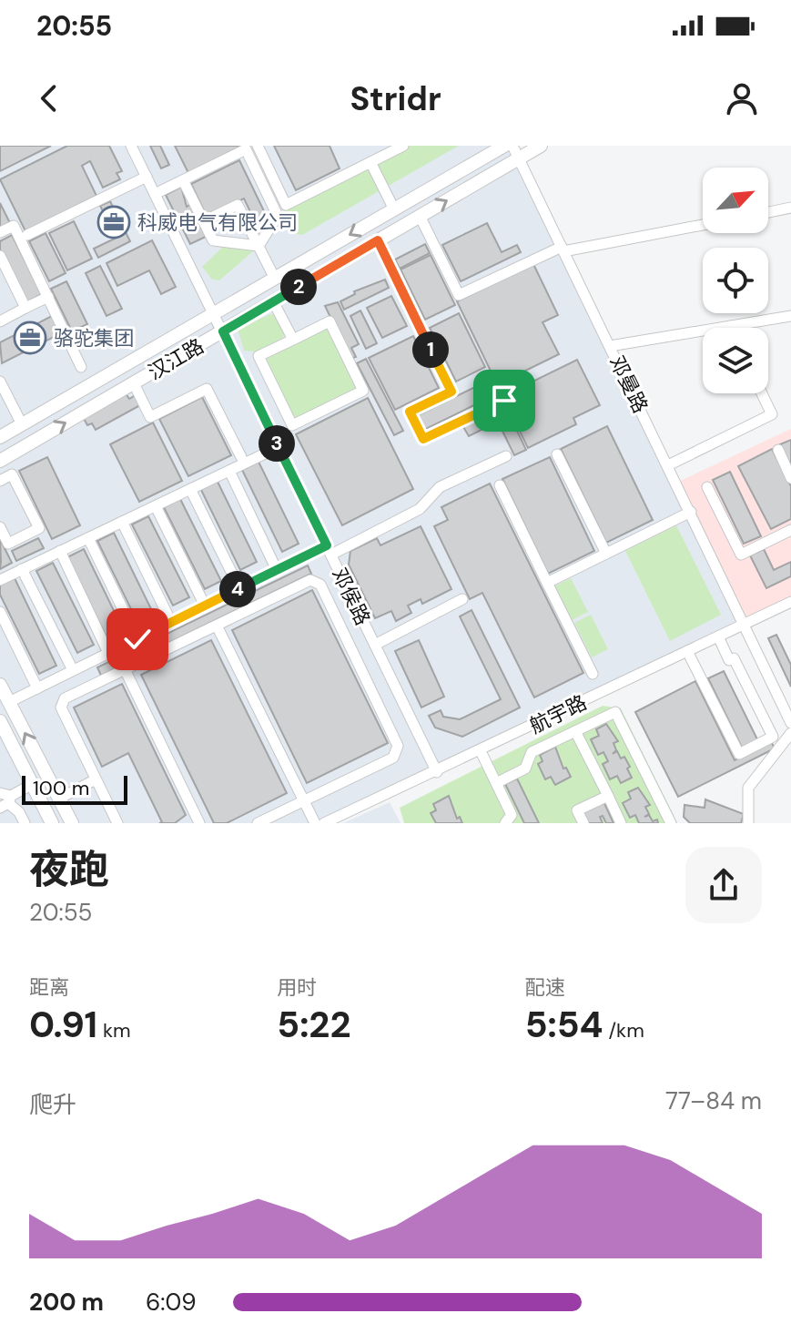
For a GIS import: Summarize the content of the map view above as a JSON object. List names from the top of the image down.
{
  "streets": {
    "main road": ["汉江路"],
    "street": ["邓曼路", "邓侯路", "航宇路"]
  },
  "crossings": [
    ["汉江路", "邓曼路"],
    ["汉江路", "邓侯路"],
    ["邓曼路", "航宇路"],
    ["邓侯路", "航宇路"]
  ],
  "places": {
    "office": ["科威电气有限公司", "骆驼集团"]
  },
  "scale_bar": "100 m",
  "north": "top right",
  "page": {
    "status": "20:55",
    "header": "Stridr",
    "pins": [
      "2",
      "1",
      "3",
      "4"
    ],
    "scale": "100 m",
    "heading": ["夜跑", "20:55"],
    "stats": [
      ["距离", "0.91 km"],
      ["用时", "5:22"],
      ["配速", "5:54 /km"]
    ],
    "chart": ["爬升", "77–84 m"],
    "list": [
      {
        "name": "200 m",
        "note": "6:09"
      }
    ]
  }
}
